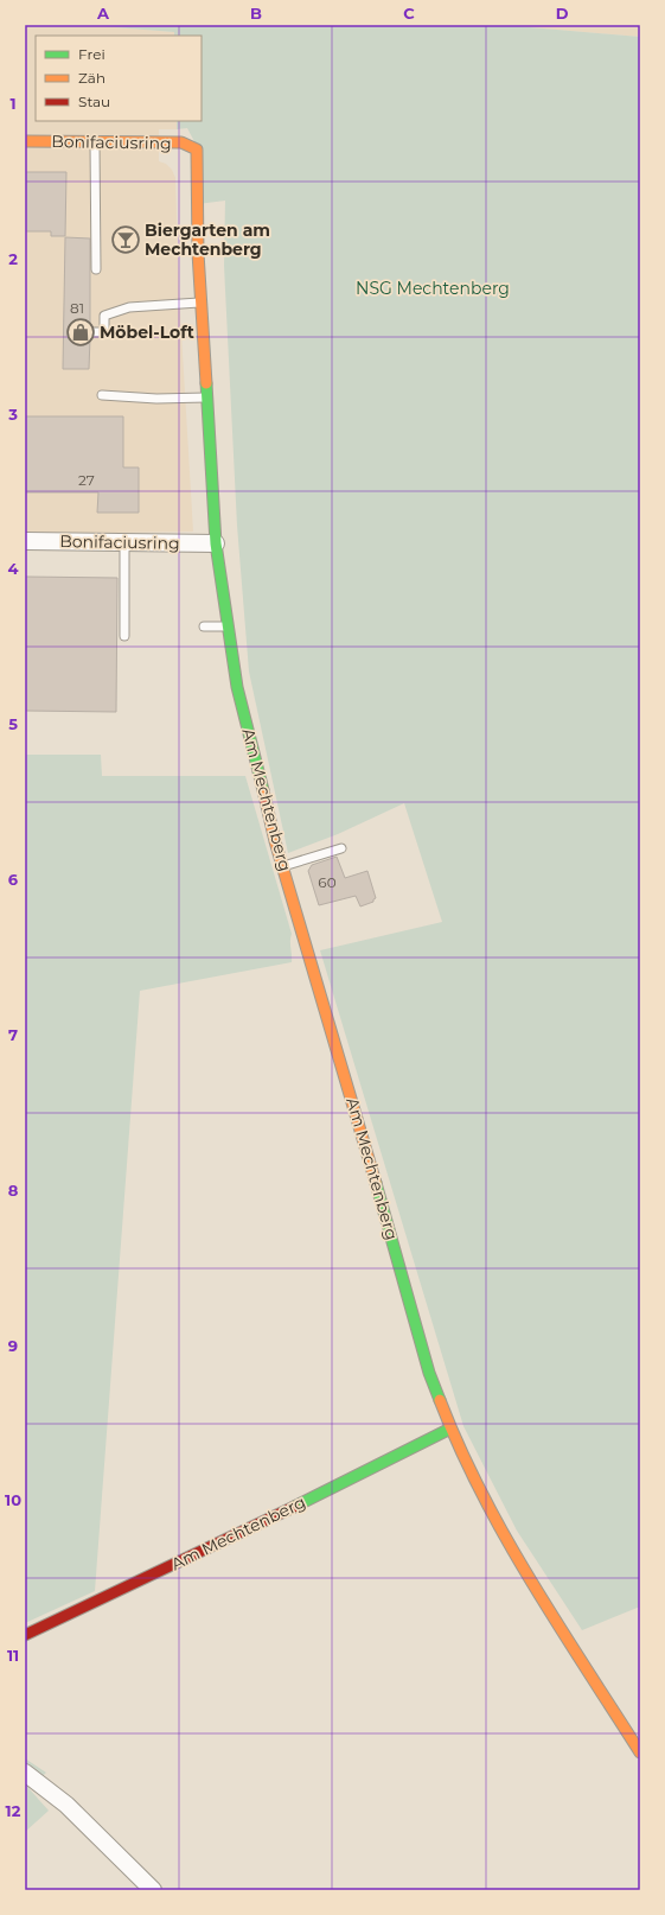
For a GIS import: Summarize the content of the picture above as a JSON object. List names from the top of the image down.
{
  "streets": {
    "street": ["Bonifaciusring", "Am Mechtenberg"]
  },
  "crossings": [
    ["Bonifaciusring", "Am Mechtenberg"]
  ],
  "parks": ["NSG Mechtenberg"],
  "places": {
    "bar": ["Biergarten am Mechtenberg"],
    "shop": ["Möbel-Loft"]
  },
  "house_numbers": ["81", "27", "60"],
  "legend": ["Frei", "Zäh", "Stau"],
  "grid": {
    "columns": [
      "A",
      "B",
      "C",
      "D"
    ],
    "rows": [
      "1",
      "2",
      "3",
      "4",
      "5",
      "6",
      "7",
      "8",
      "9",
      "10",
      "11",
      "12"
    ]
  }
}
